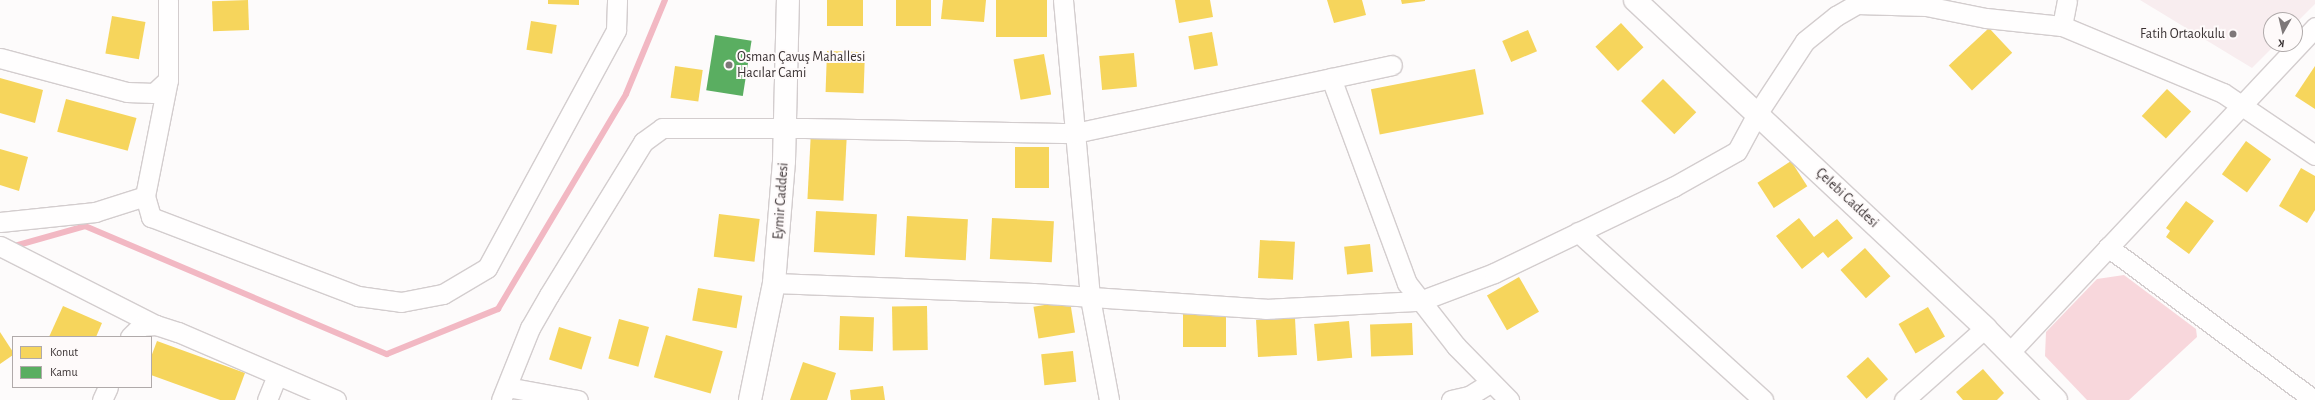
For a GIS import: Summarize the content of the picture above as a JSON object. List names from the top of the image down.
{
  "streets": {
    "street": ["Çelebi Caddesi", "Eymir Caddesi"]
  },
  "places": ["Fatih Ortaokulu", "Osman Çavuş Mahallesi Hacılar Cami"],
  "legend": ["Konut", "Kamu"],
  "north": "bottom"
}
